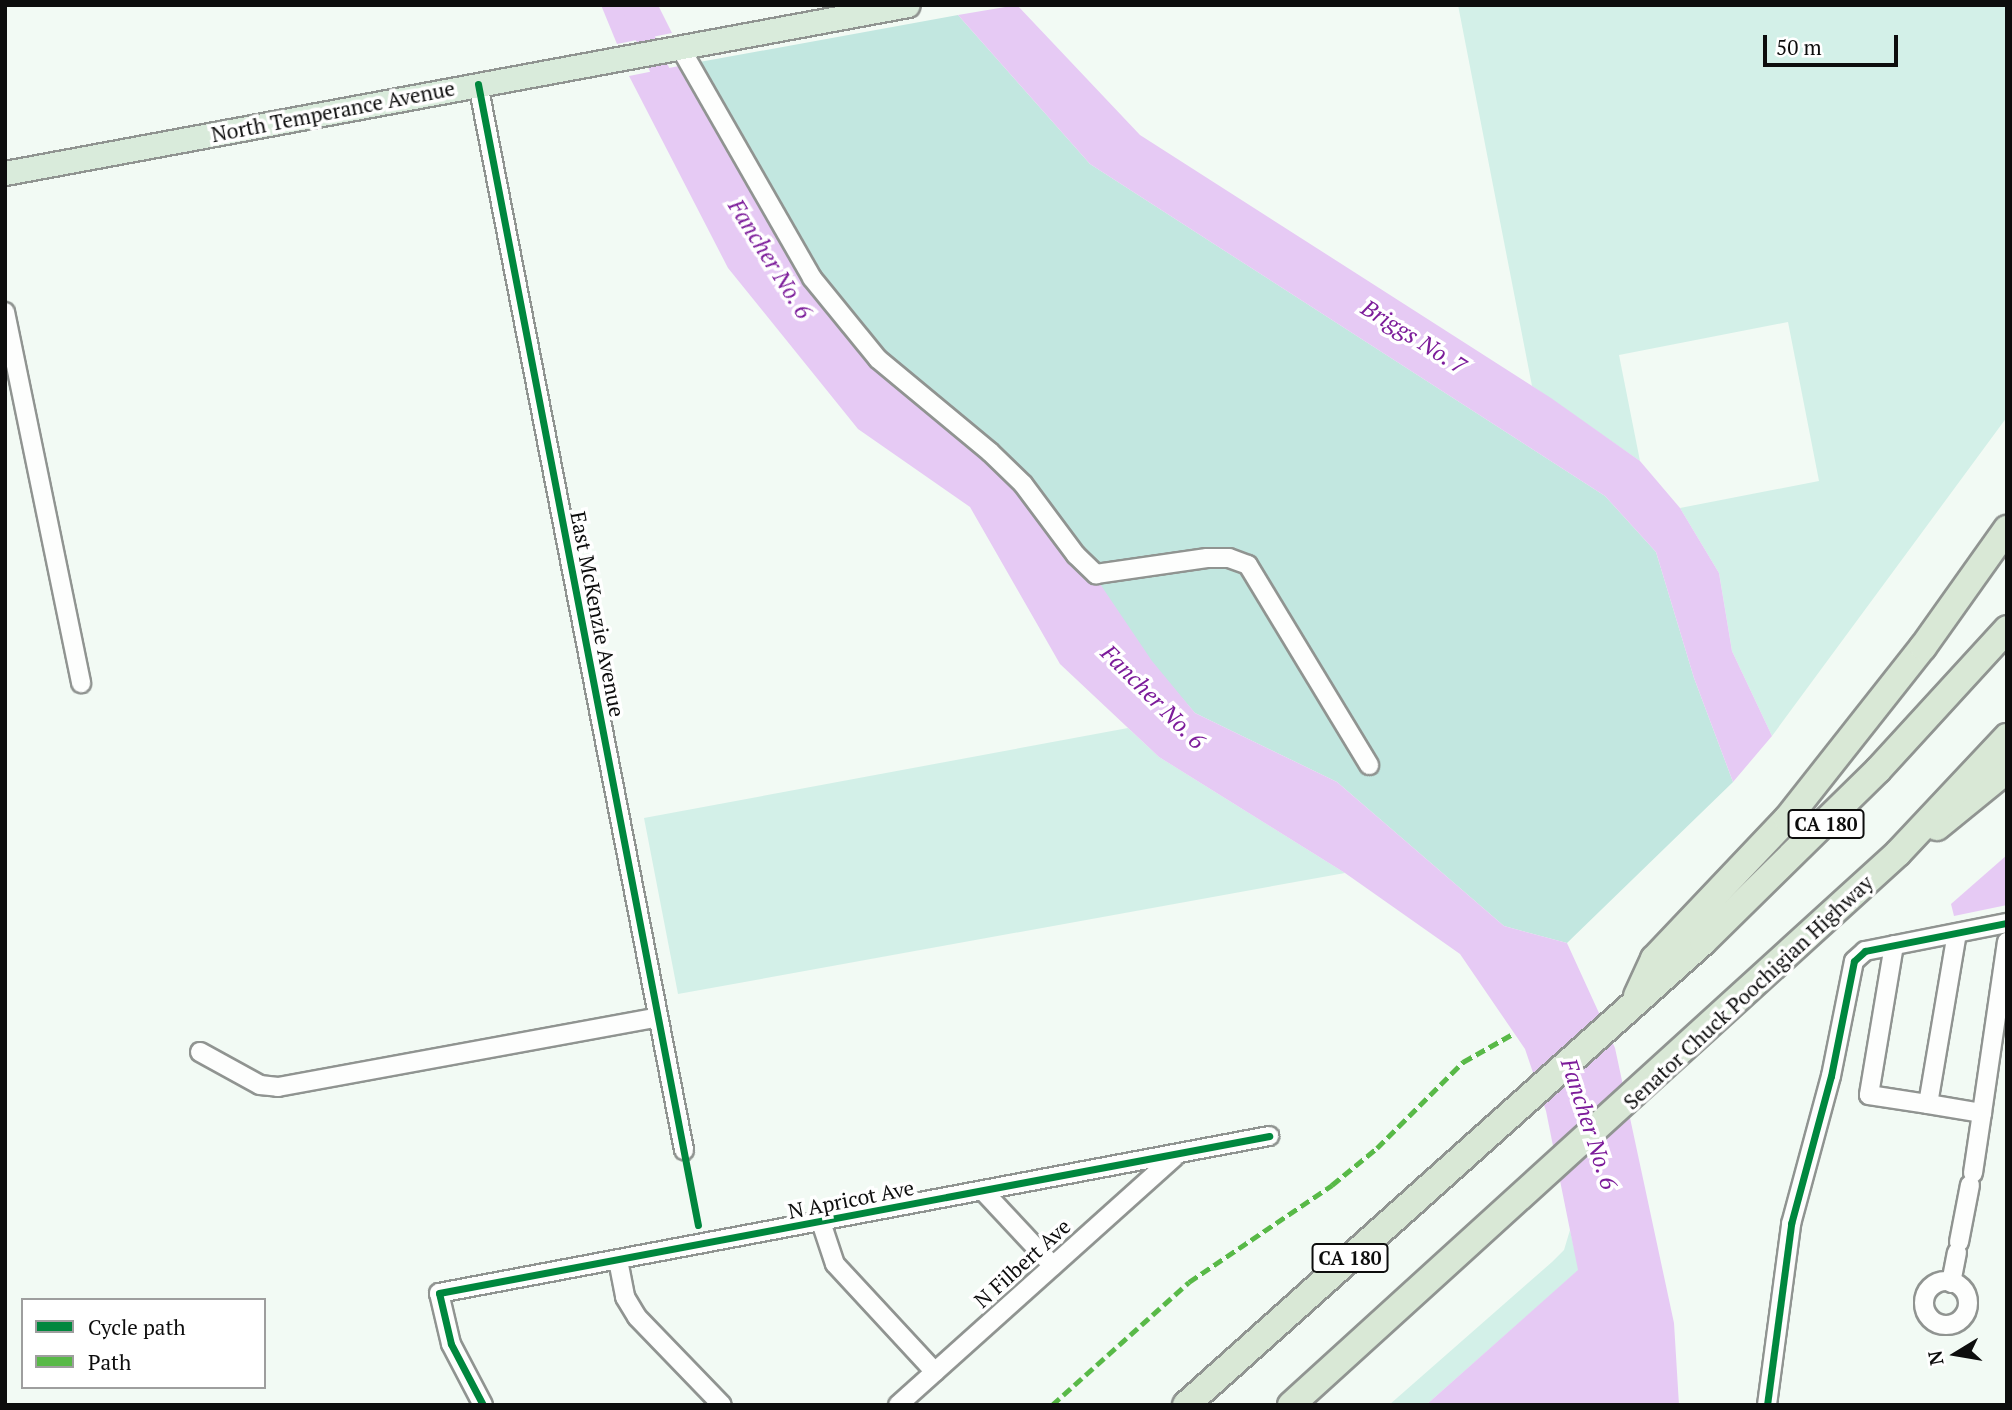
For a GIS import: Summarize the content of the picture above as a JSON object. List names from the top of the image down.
{
  "streets": {
    "highway": ["CA 180", "Senator Chuck Poochigian Highway"],
    "main road": ["North Temperance Avenue"],
    "street": ["East McKenzie Avenue", "N Apricot Ave", "N Filbert Ave"]
  },
  "crossings": [
    ["North Temperance Avenue", "East McKenzie Avenue"],
    ["N Apricot Ave", "N Filbert Ave"]
  ],
  "water": ["Fancher No. 6", "Briggs No. 7"],
  "legend": ["Cycle path", "Path"],
  "scale_bar": "50 m",
  "north": "left"
}
